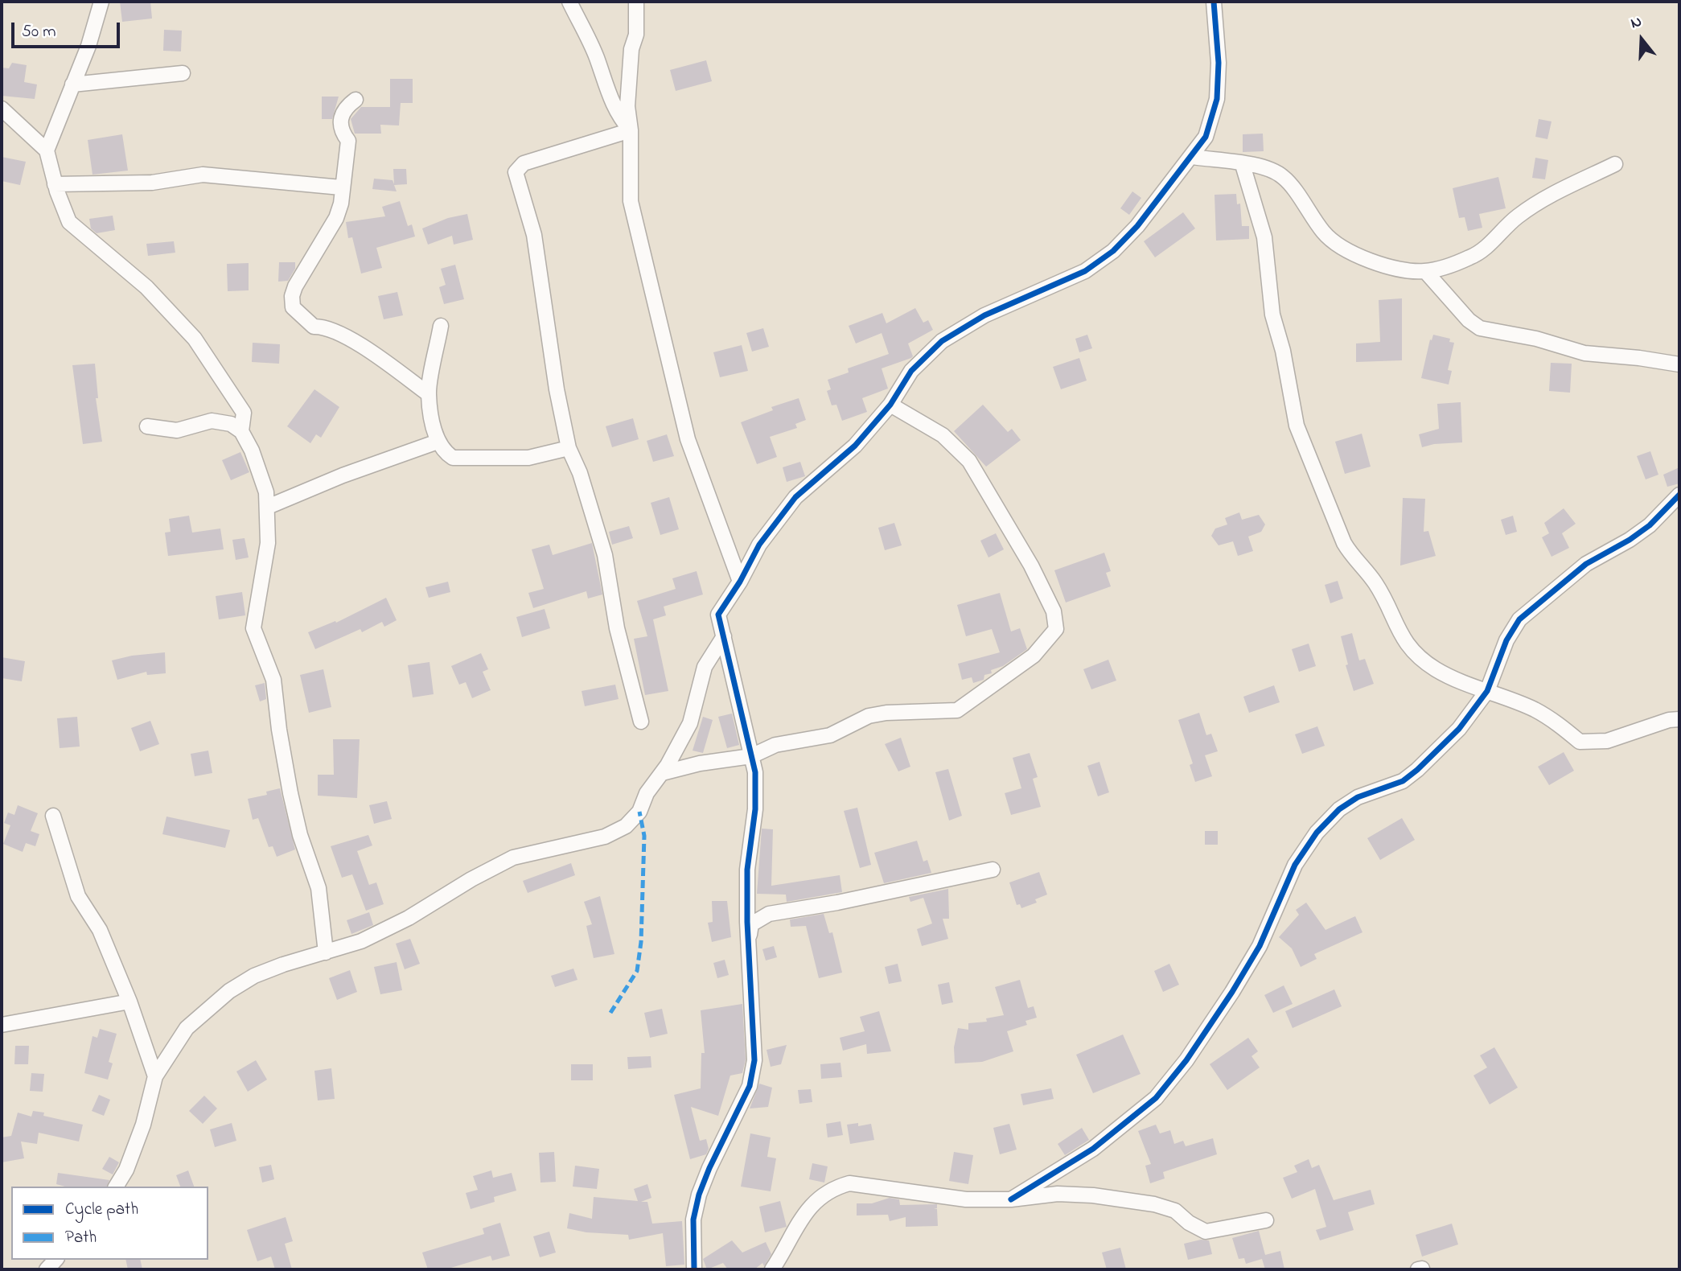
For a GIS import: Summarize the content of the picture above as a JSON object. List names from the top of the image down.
{
  "legend": ["Cycle path", "Path"],
  "scale_bar": "50 m",
  "north": "top"
}
